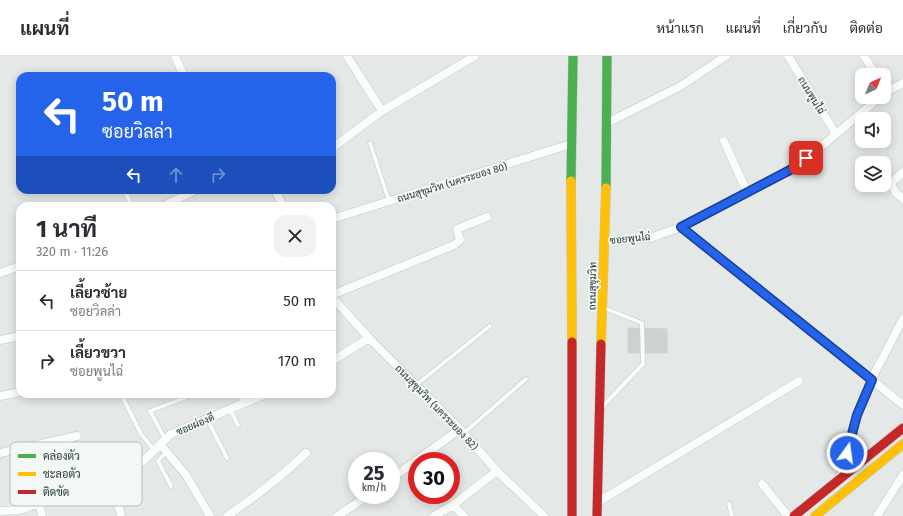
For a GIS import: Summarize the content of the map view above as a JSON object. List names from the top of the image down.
{
  "streets": {
    "main road": ["ถนนสุขุมวิท"],
    "street": [
      "ถนนพูนไฉ่",
      "ถนนสุขุมวิท (นครระยอง 80)",
      "ซอยพูนไฉ่",
      "ถนนสุขุมวิท (นครระยอง 82)",
      "ซอยผ่องดี"
    ]
  },
  "crossings": [
    ["ถนนพูนไฉ่", "ซอยพูนไฉ่"],
    ["ถนนสุขุมวิท (นครระยอง 80)", "ถนนสุขุมวิท"],
    ["ซอยพูนไฉ่", "ถนนสุขุมวิท"]
  ],
  "legend": ["คล่องตัว", "ชะลอตัว", "ติดขัด"],
  "north": "top right",
  "page": {
    "header": "แผนที่",
    "nav": [
      "หน้าแรก",
      "แผนที่",
      "เกี่ยวกับ",
      "ติดต่อ"
    ],
    "turn": ["50 m", "ซอยวิลล่า"],
    "heading": ["1 นาที", "320 m · 11:26"],
    "list": [
      {
        "name": "เลี้ยวซ้าย",
        "note": "ซอยวิลล่า",
        "value": "50 m"
      },
      {
        "name": "เลี้ยวขวา",
        "note": "ซอยพูนไฉ่",
        "value": "170 m"
      }
    ],
    "speed": "25 km/h",
    "limit": "30"
  }
}
